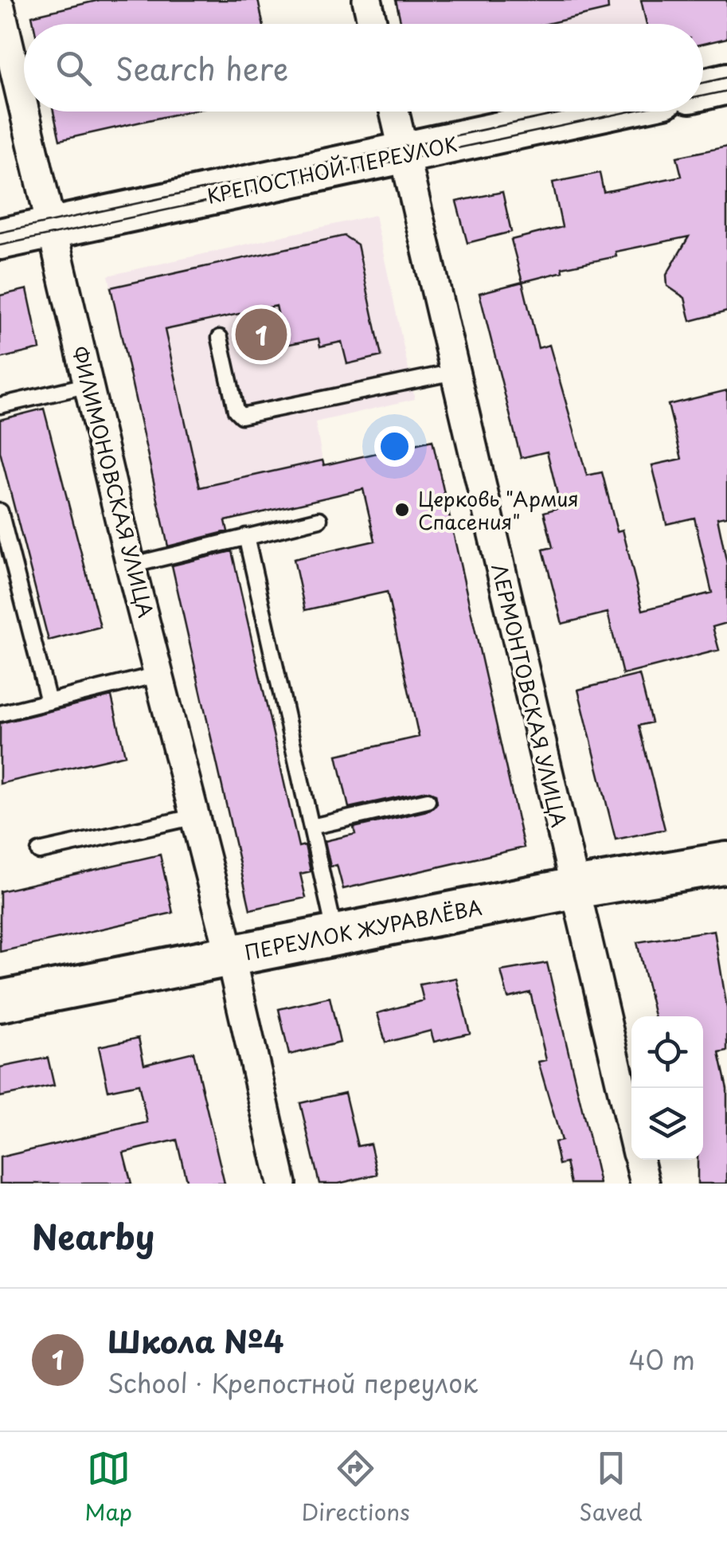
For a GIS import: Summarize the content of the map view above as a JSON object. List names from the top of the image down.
{
  "streets": {
    "street": [
      "КРЕПОСТНОЙ ПЕРЕУЛОК",
      "ФИЛИМОНОВСКАЯ УЛИЦА",
      "ЛЕРМОНТОВСКАЯ УЛИЦА",
      "ПЕРЕУЛОК ЖУРАВЛЁВА"
    ]
  },
  "crossings": [
    ["КРЕПОСТНОЙ ПЕРЕУЛОК", "ФИЛИМОНОВСКАЯ УЛИЦА"],
    ["КРЕПОСТНОЙ ПЕРЕУЛОК", "ЛЕРМОНТОВСКАЯ УЛИЦА"],
    ["ФИЛИМОНОВСКАЯ УЛИЦА", "ПЕРЕУЛОК ЖУРАВЛЁВА"],
    ["ЛЕРМОНТОВСКАЯ УЛИЦА", "ПЕРЕУЛОК ЖУРАВЛЁВА"]
  ],
  "places": ["Церковь \"Армия Спасения\""],
  "page": {
    "search": "Search here",
    "pins": "1",
    "heading": "Nearby",
    "list": [
      {
        "mark": "1",
        "name": "Школа №4",
        "note": "School · Крепостной переулок",
        "value": "40 m"
      }
    ],
    "nav": ["Map", "Directions", "Saved"]
  }
}
